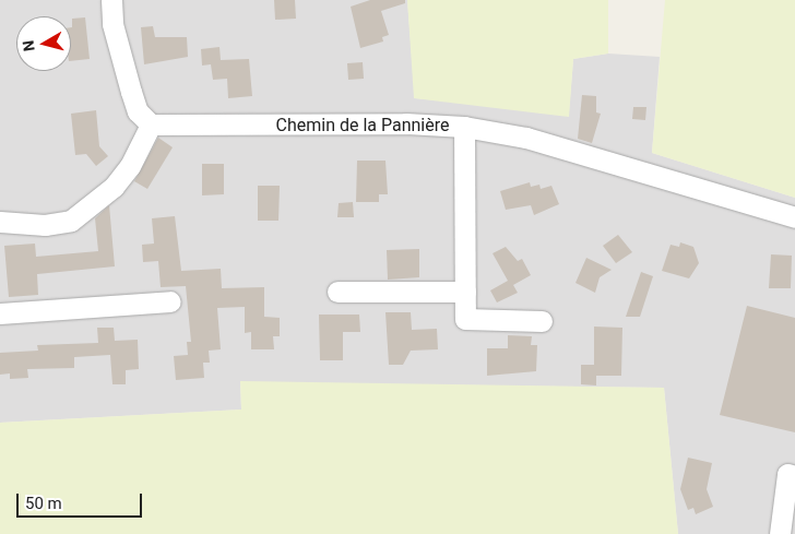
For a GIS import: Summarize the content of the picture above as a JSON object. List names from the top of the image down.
{
  "streets": {
    "street": ["Chemin de la Pannière"]
  },
  "scale_bar": "50 m",
  "north": "left"
}
